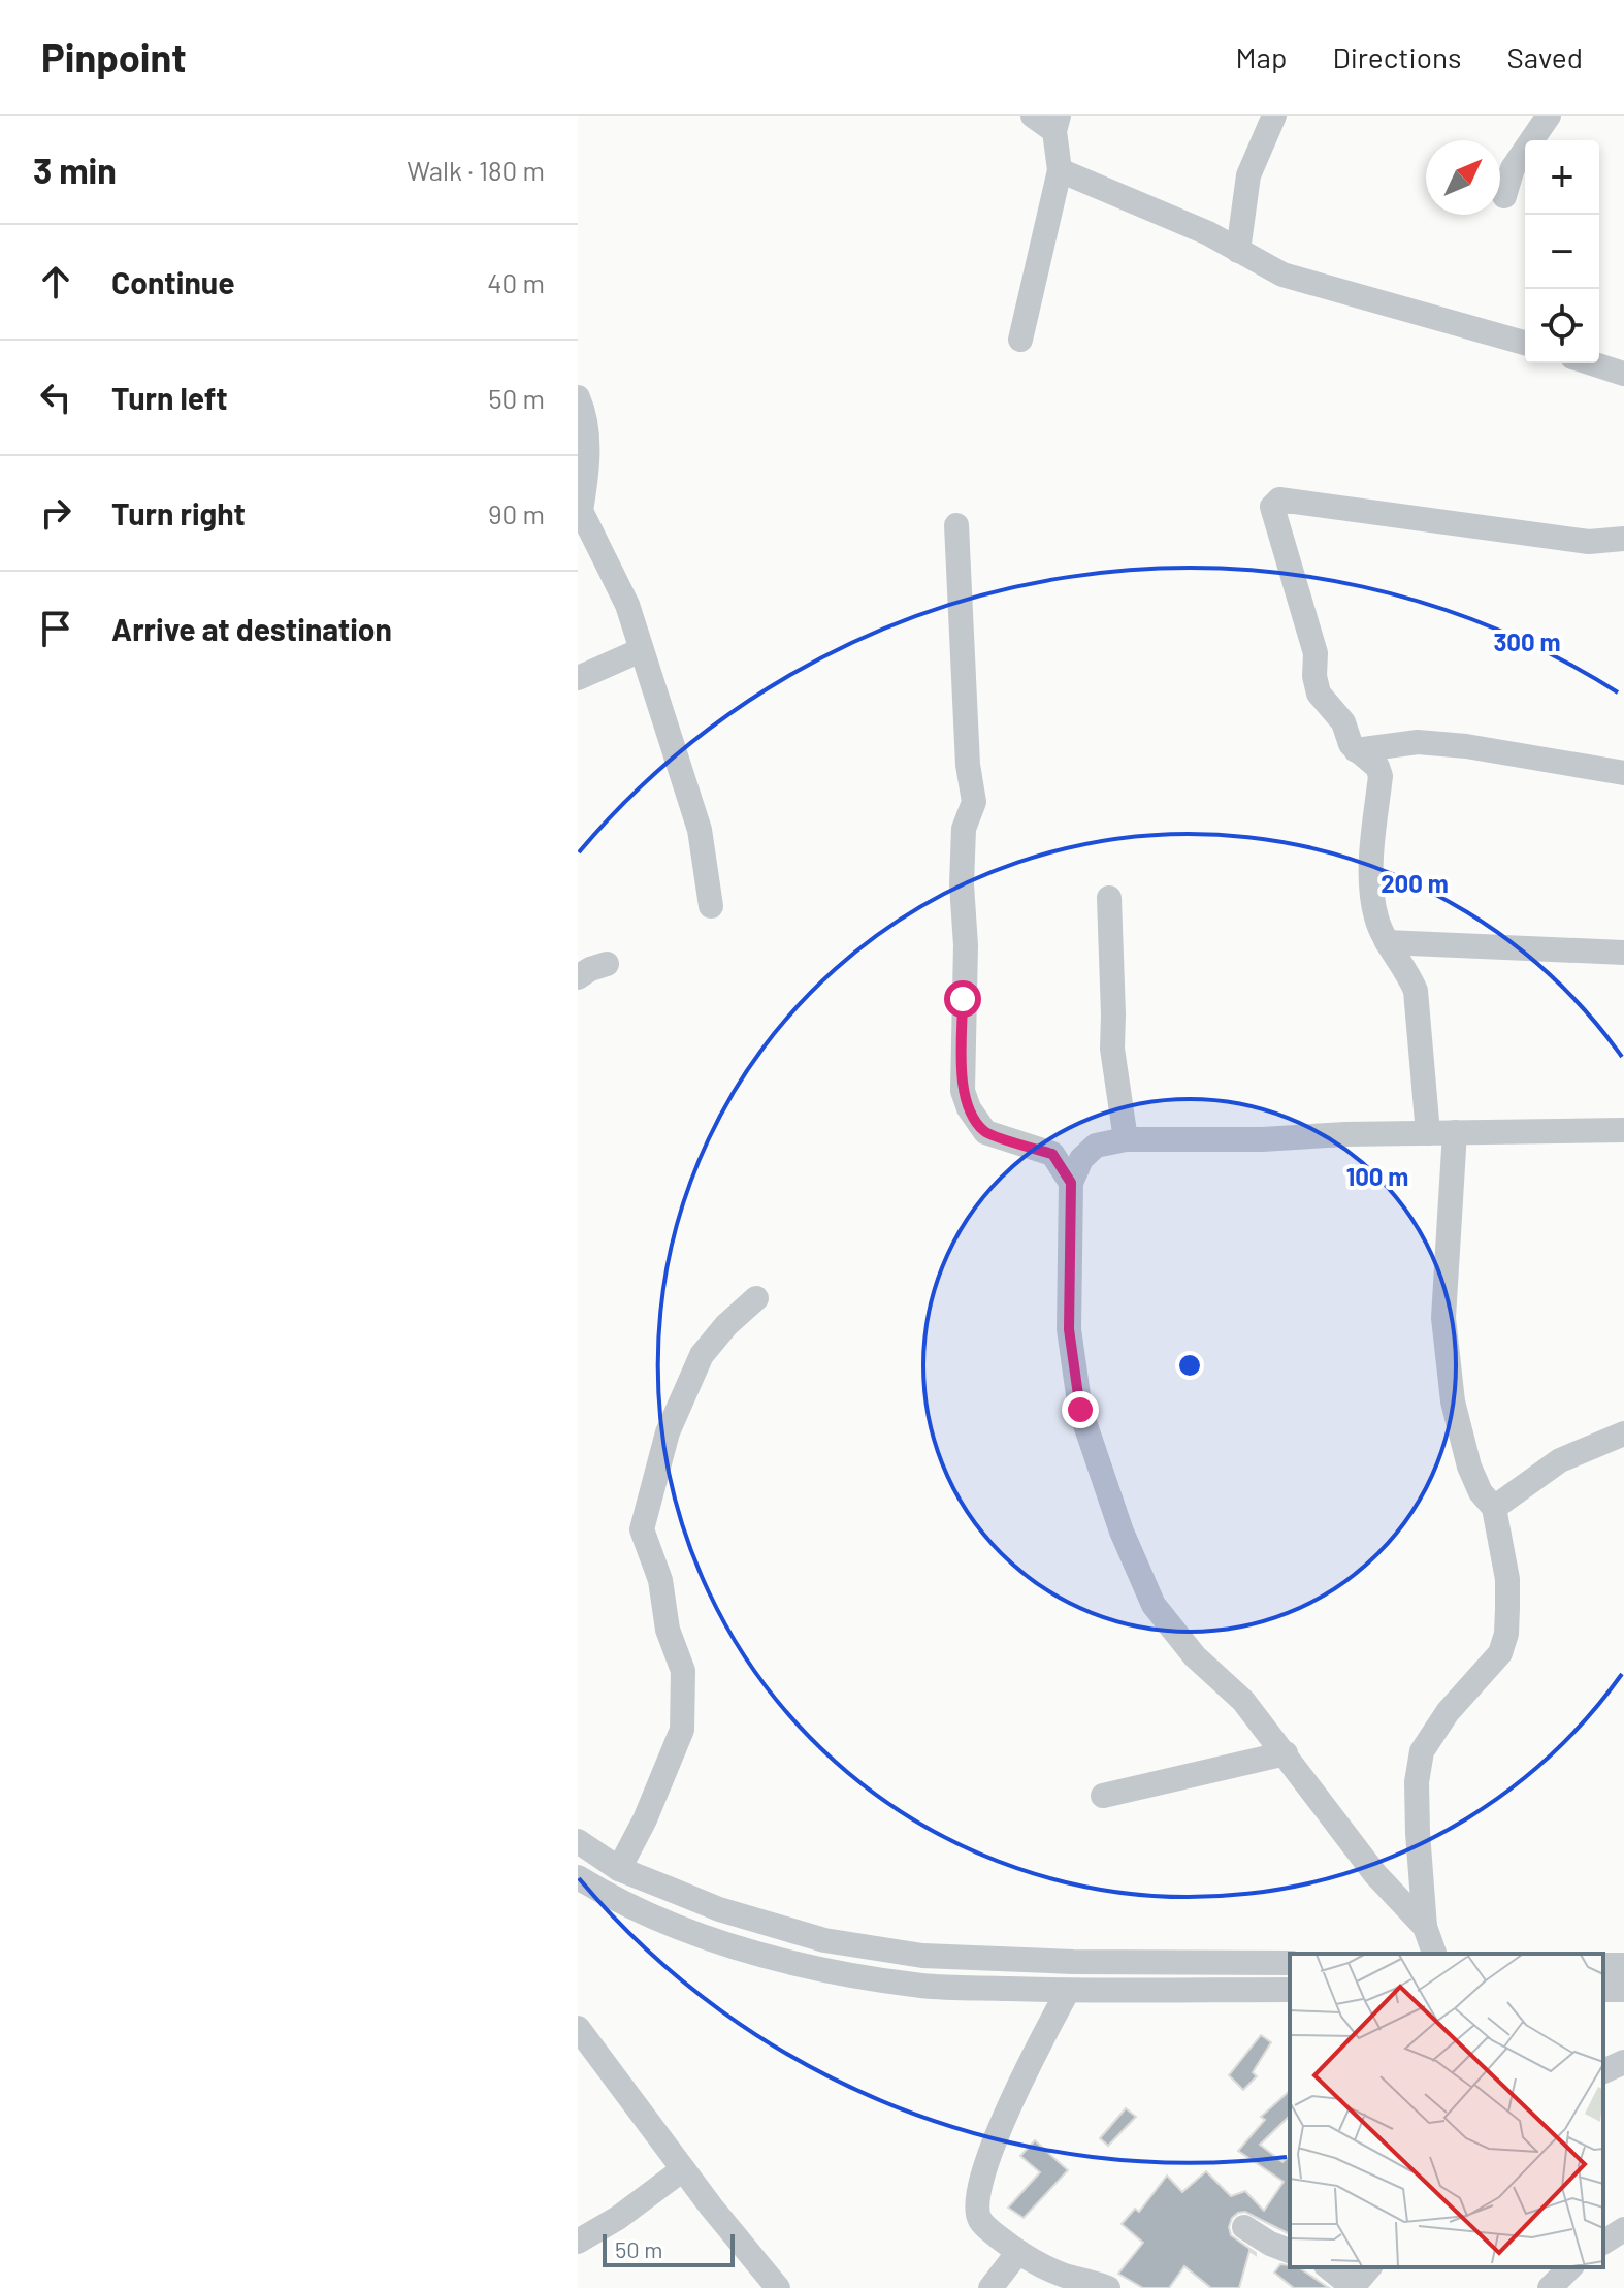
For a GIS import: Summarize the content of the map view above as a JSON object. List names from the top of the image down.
{
  "scale_bar": "50 m",
  "north": "top right",
  "page": {
    "header": "Pinpoint",
    "nav": ["Map", "Directions", "Saved"],
    "heading": ["3 min", "Walk · 180 m"],
    "map_buttons": ["+", "−"],
    "list": [
      ["Continue", "40 m"],
      ["Turn left", "50 m"],
      ["Turn right", "90 m"],
      "Arrive at destination"
    ],
    "scale": "50 m"
  },
  "rings": ["300 m", "200 m", "100 m"]
}
